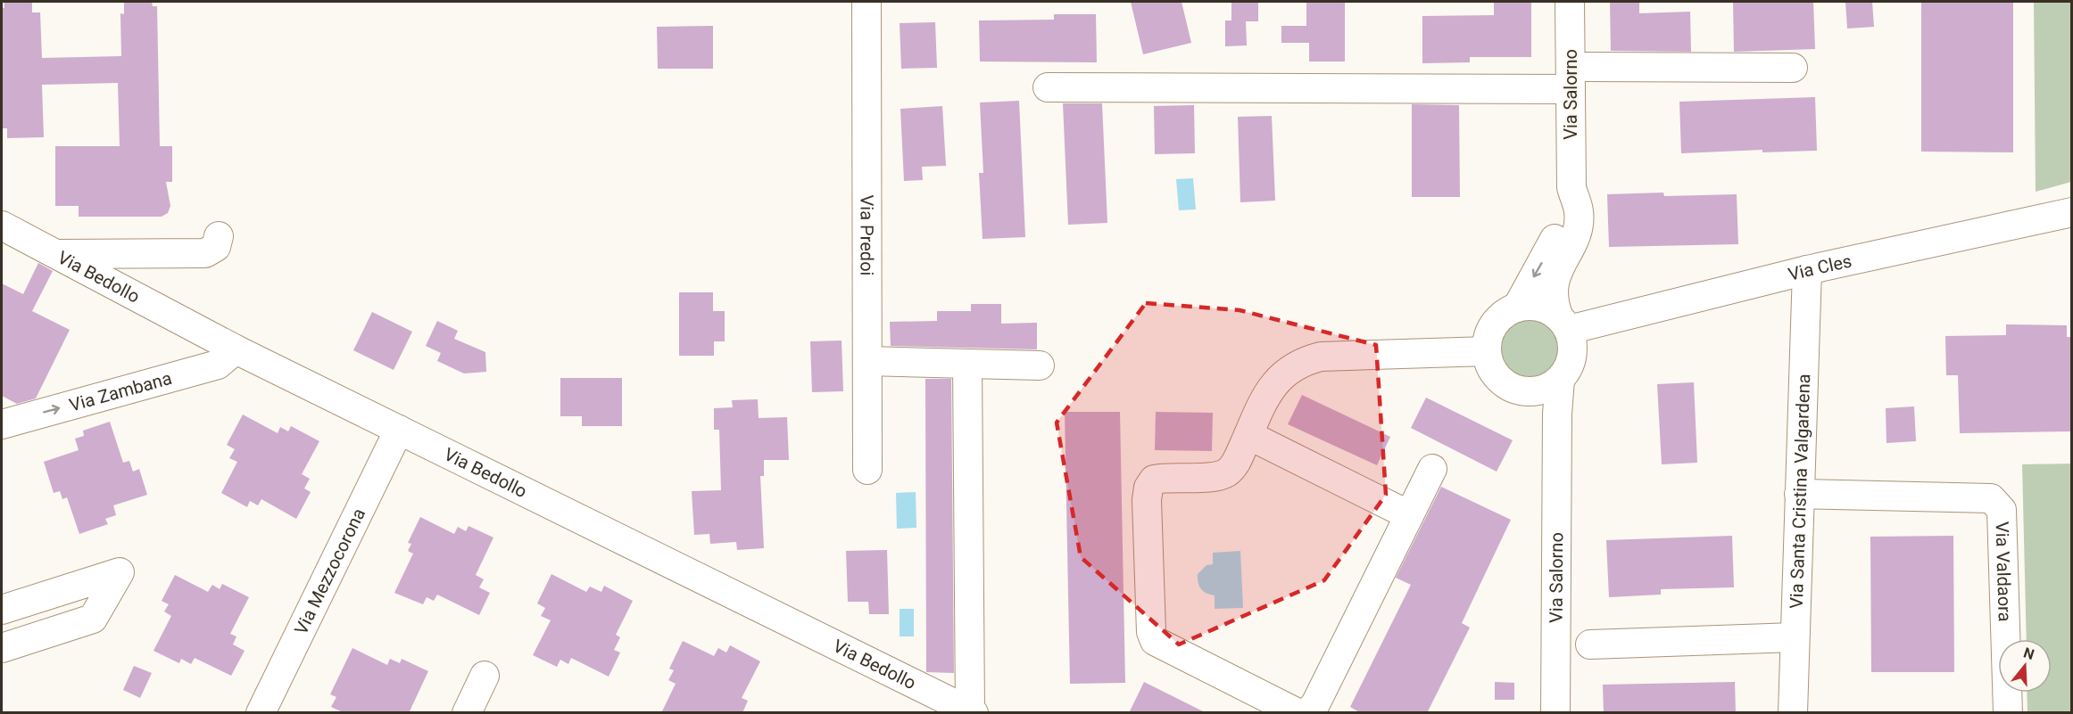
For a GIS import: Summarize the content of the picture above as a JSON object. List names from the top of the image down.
{
  "streets": {
    "street": [
      "Via Salorno",
      "Via Predoi",
      "Via Cles",
      "Via Bedollo",
      "Via Zambana",
      "Via Santa Cristina Valgardena",
      "Via Mezzocorona",
      "Via Valdaora"
    ]
  },
  "crossings": [
    ["Via Salorno", "Via Cles"],
    ["Via Cles", "Via Santa Cristina Valgardena"],
    ["Via Bedollo", "Via Zambana"],
    ["Via Bedollo", "Via Mezzocorona"],
    ["Via Santa Cristina Valgardena", "Via Valdaora"]
  ],
  "north": "top"
}
